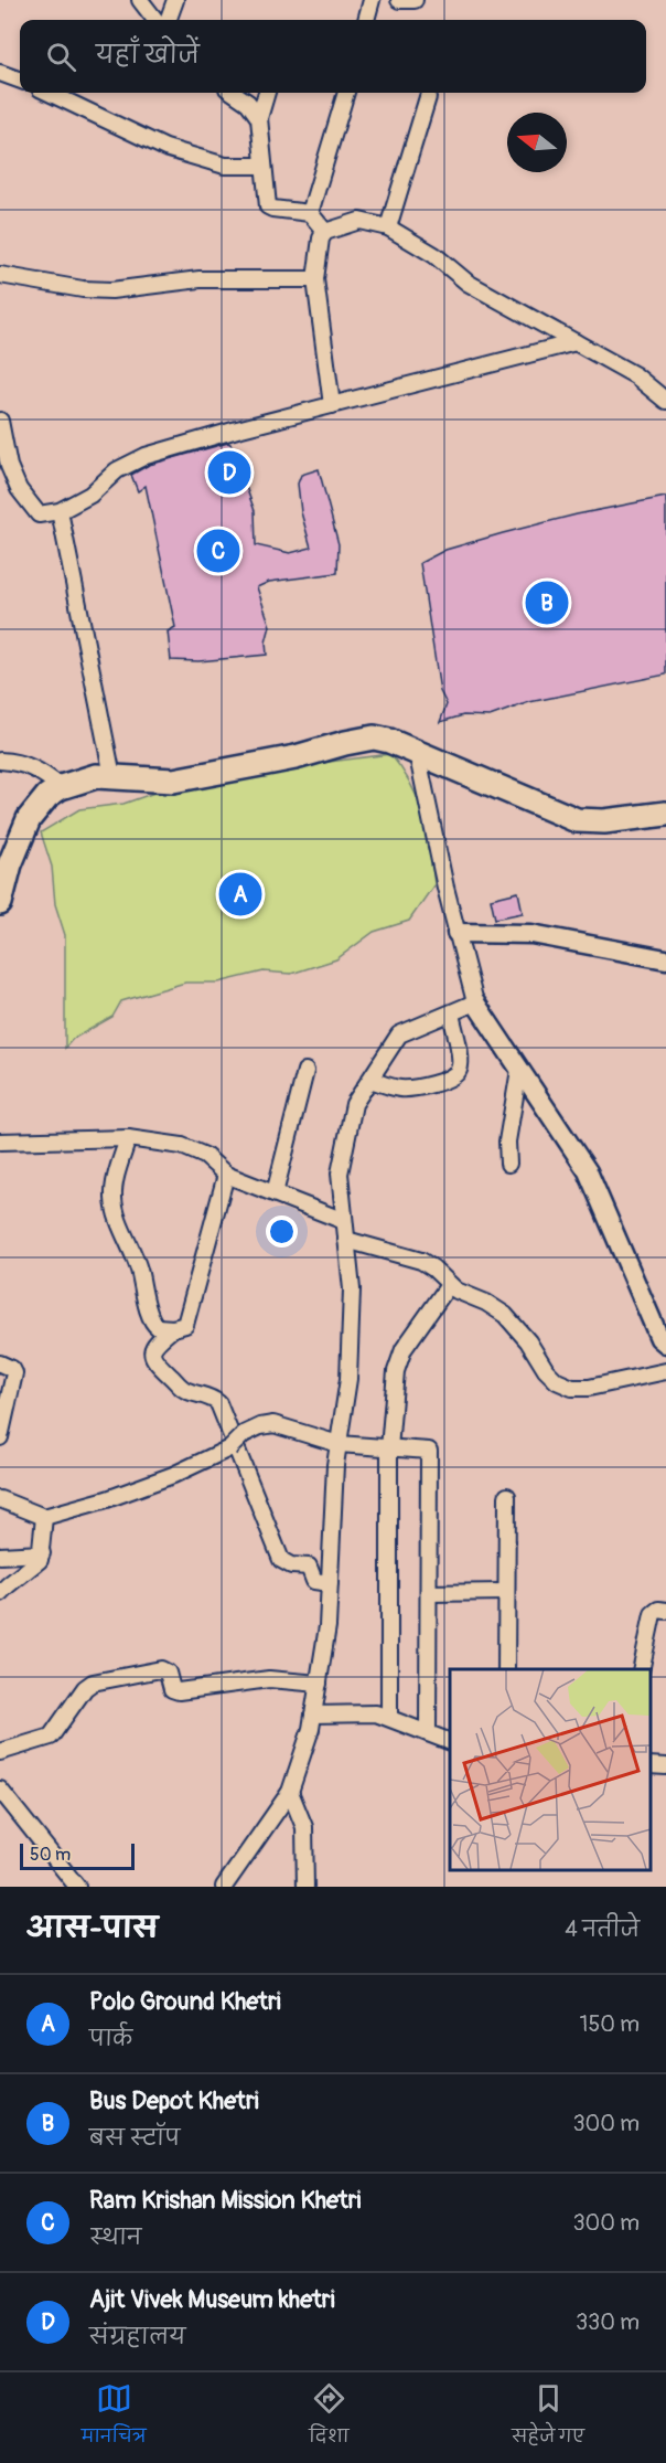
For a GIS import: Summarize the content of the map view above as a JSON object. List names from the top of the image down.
{
  "scale_bar": "50 m",
  "north": "left",
  "page": {
    "search": "यहाँ खोजें",
    "pins": [
      "D",
      "C",
      "B",
      "A"
    ],
    "scale": "50 m",
    "heading": ["आस-पास", "4 नतीजे"],
    "list": [
      {
        "mark": "A",
        "name": "Polo Ground Khetri",
        "note": "पार्क",
        "value": "150 m"
      },
      {
        "mark": "B",
        "name": "Bus Depot Khetri",
        "note": "बस स्टॉप",
        "value": "300 m"
      },
      {
        "mark": "C",
        "name": "Ram Krishan Mission Khetri",
        "note": "स्थान",
        "value": "300 m"
      },
      {
        "mark": "D",
        "name": "Ajit Vivek Museum khetri",
        "note": "संग्रहालय",
        "value": "330 m"
      }
    ],
    "nav": ["मानचित्र", "दिशा", "सहेजे गए"]
  }
}
